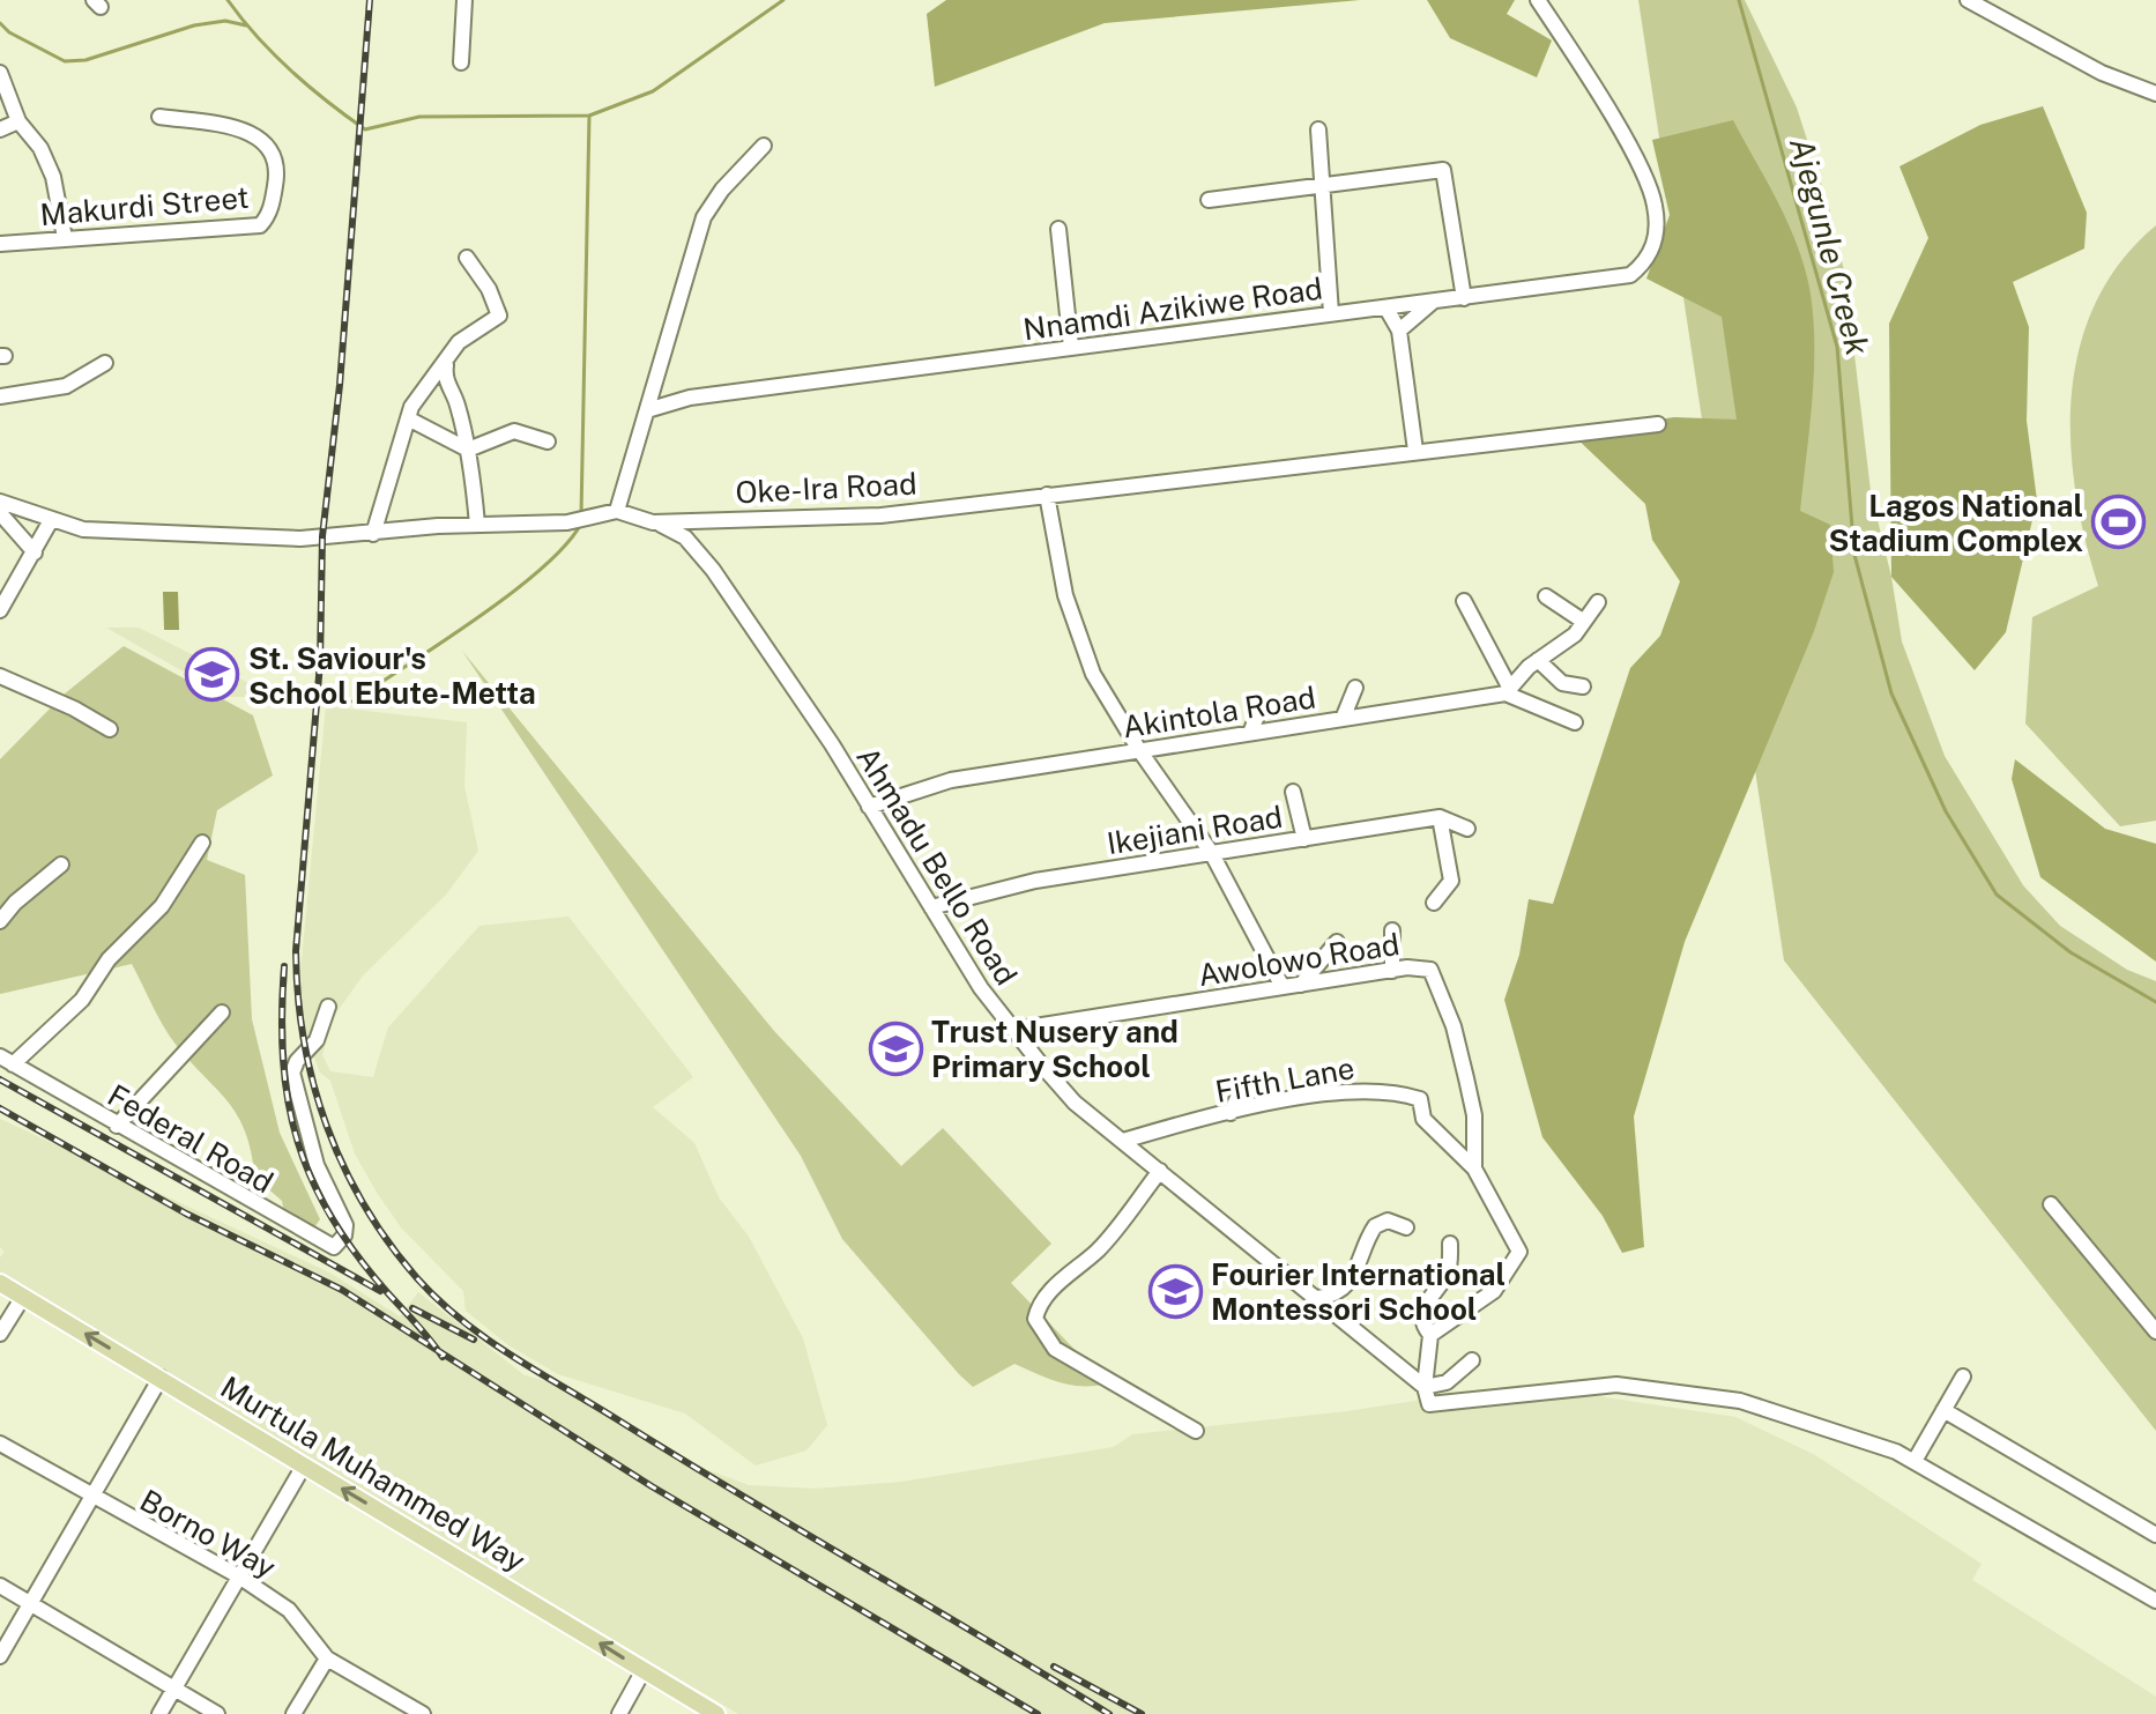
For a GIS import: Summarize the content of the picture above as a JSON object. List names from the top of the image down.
{
  "streets": {
    "main road": ["Murtula Muhammed Way"],
    "street": [
      "Makurdi Street",
      "Nnamdi Azikiwe Road",
      "Oke-Ira Road",
      "Akintola Road",
      "Ikejiani Road",
      "Ahmadu Bello Road",
      "Awolowo Road",
      "Fifth Lane",
      "Federal Road",
      "Borno Way"
    ]
  },
  "crossings": [
    ["Oke-Ira Road", "Ahmadu Bello Road"],
    ["Akintola Road", "Ahmadu Bello Road"],
    ["Ikejiani Road", "Ahmadu Bello Road"],
    ["Ahmadu Bello Road", "Awolowo Road"],
    ["Ahmadu Bello Road", "Fifth Lane"],
    ["Awolowo Road", "Fifth Lane"]
  ],
  "one_way": ["Murtula Muhammed Way"],
  "water": ["Ajegunle Creek"],
  "places": {
    "sports": ["Lagos National Stadium Complex"],
    "school or university": ["St. Saviour's School Ebute-Metta", "Trust Nusery and Primary School", "Fourier International Montessori School"]
  }
}
